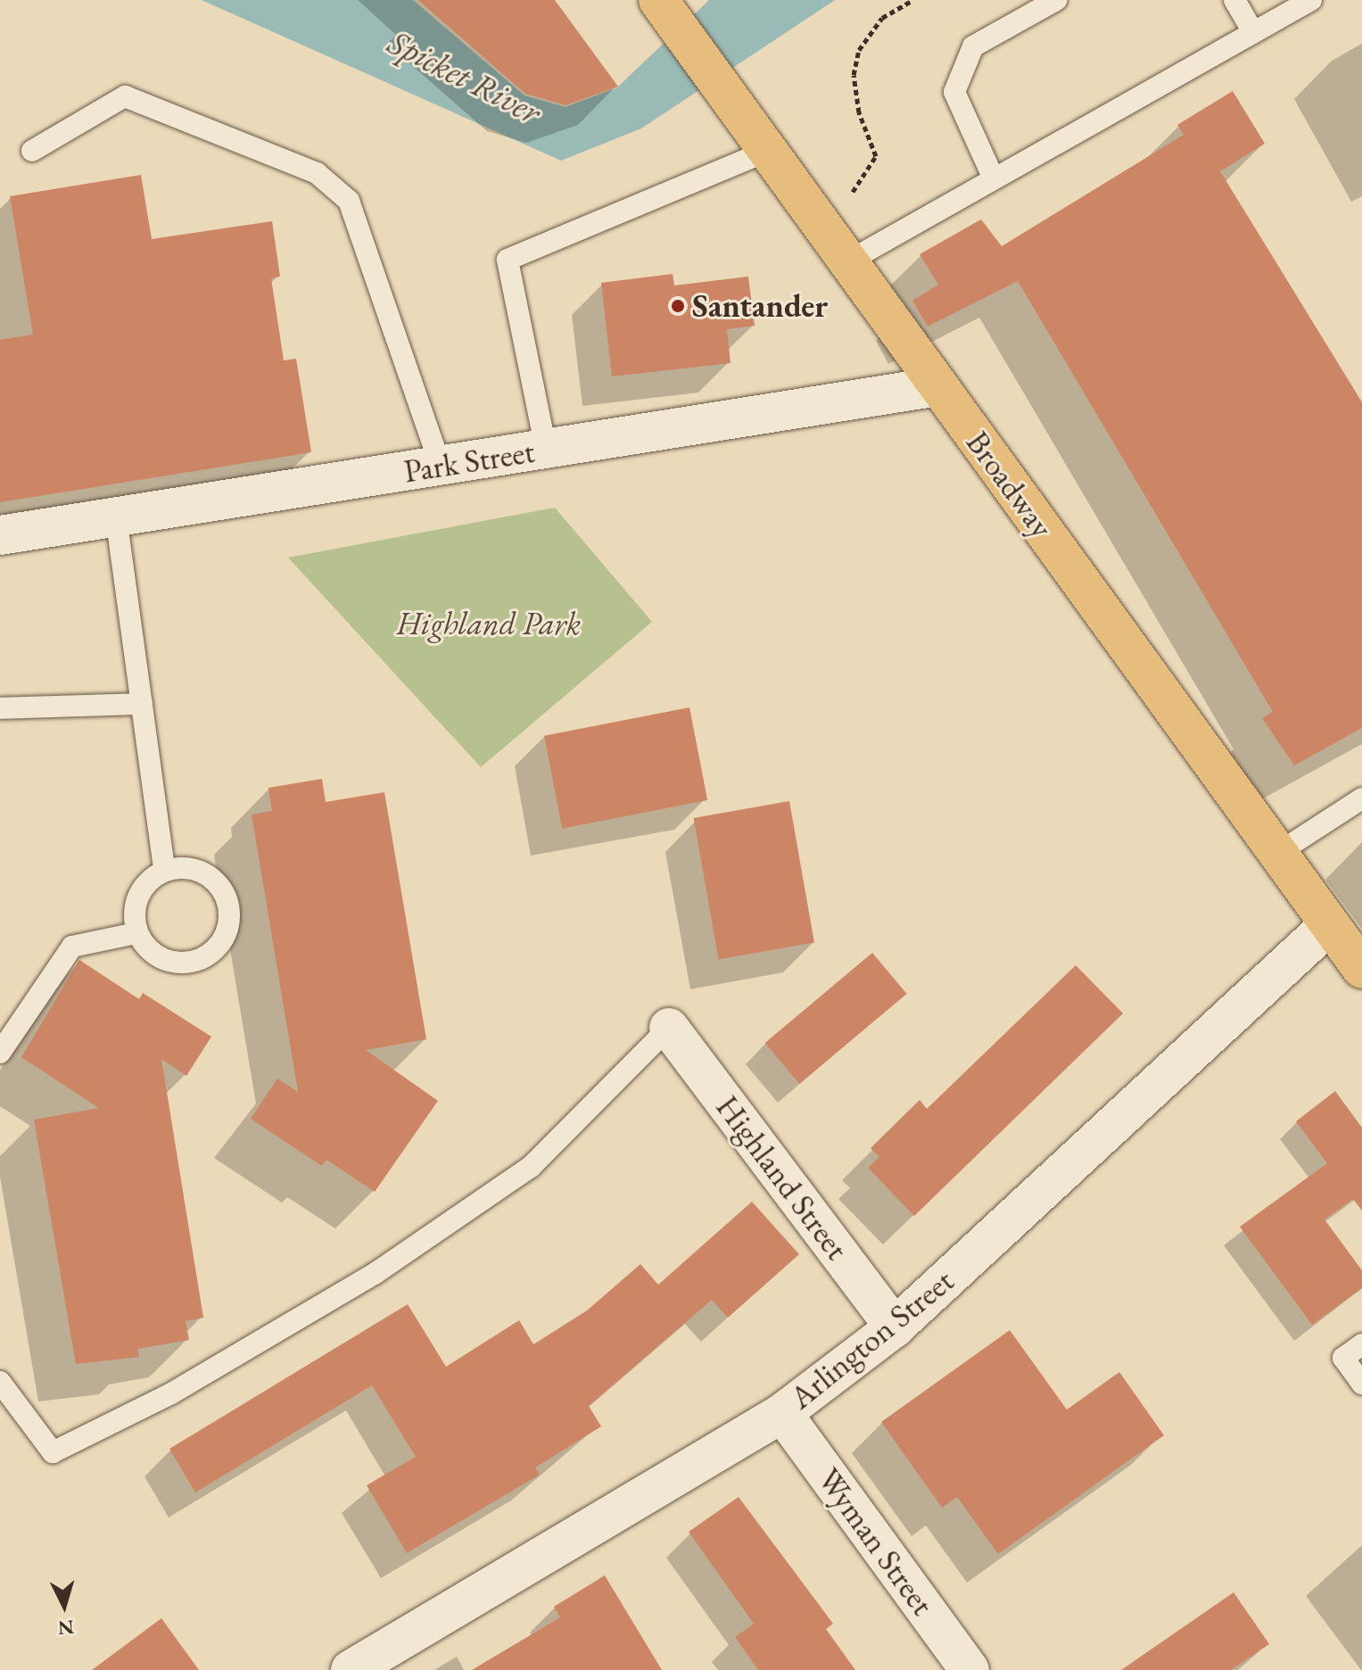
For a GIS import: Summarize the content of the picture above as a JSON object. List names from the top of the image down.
{
  "streets": {
    "main road": ["Broadway"],
    "street": [
      "Park Street",
      "Highland Street",
      "Arlington Street",
      "Wyman Street"
    ]
  },
  "crossings": [
    ["Park Street", "Broadway"],
    ["Broadway", "Arlington Street"],
    ["Highland Street", "Arlington Street"],
    ["Arlington Street", "Wyman Street"]
  ],
  "water": ["Spicket River"],
  "parks": ["Highland Park"],
  "places": ["Santander"],
  "north": "bottom"
}
